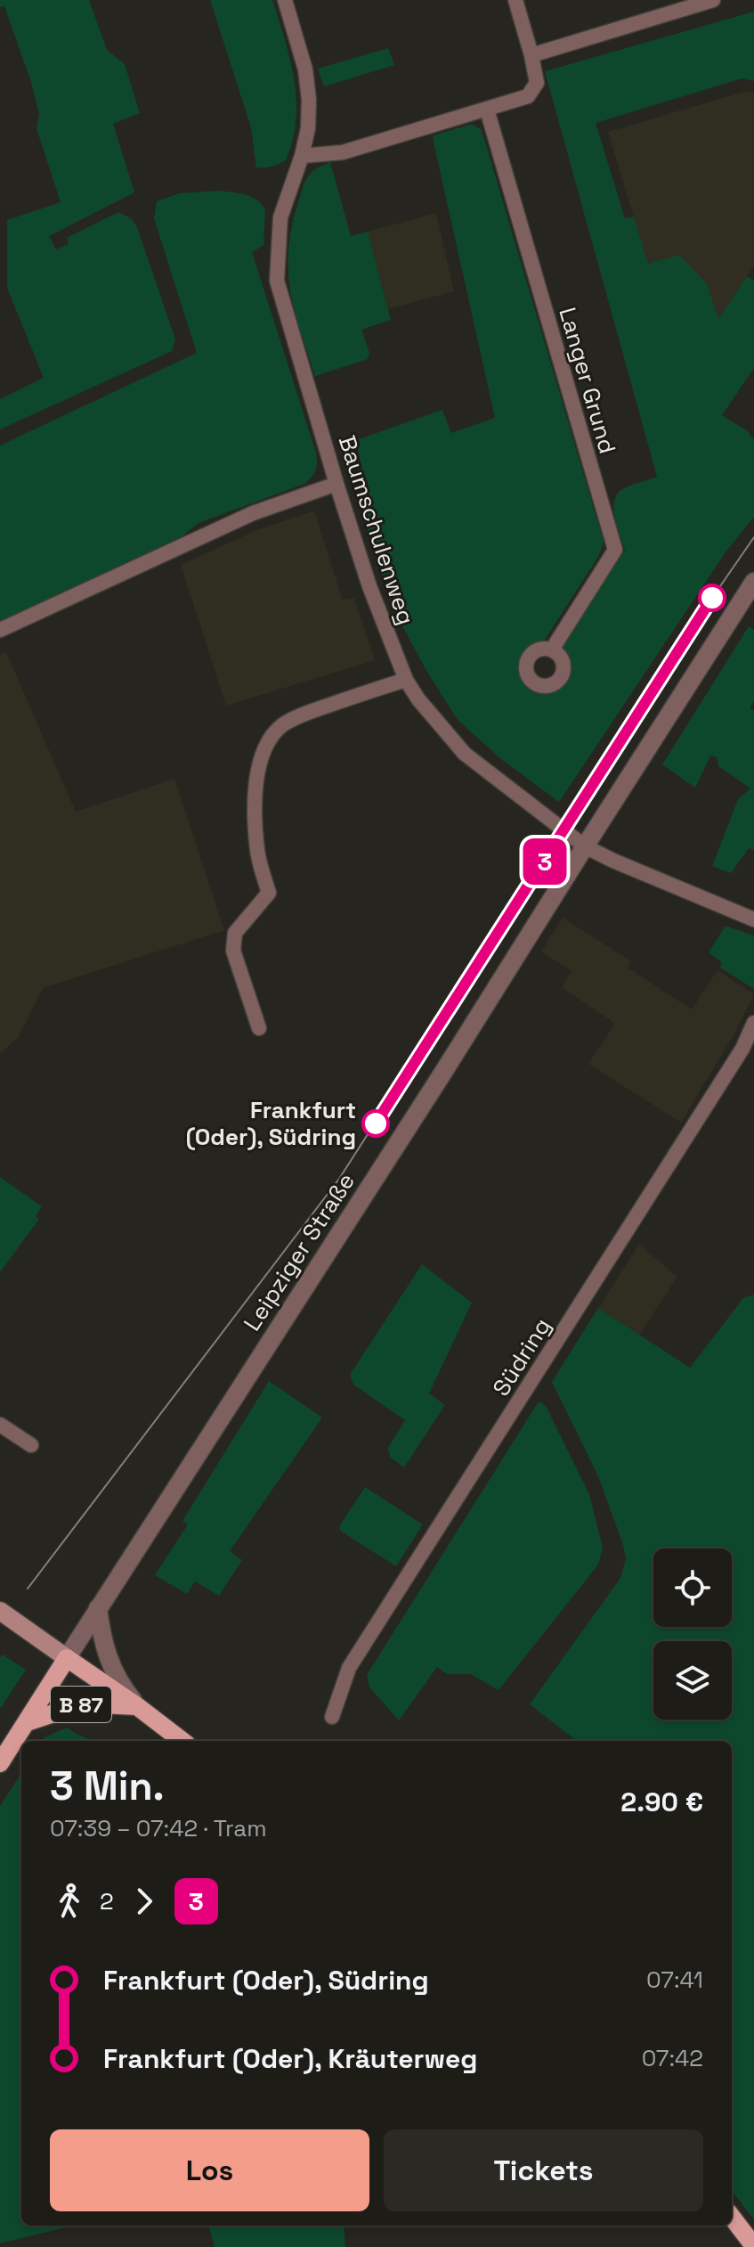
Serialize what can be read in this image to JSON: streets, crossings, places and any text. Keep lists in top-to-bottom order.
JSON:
{
  "streets": {
    "main road": ["B 87"],
    "street": [
      "Langer Grund",
      "Baumschulenweg",
      "Leipziger Straße",
      "Südring"
    ]
  },
  "crossings": [
    ["Baumschulenweg", "Leipziger Straße"],
    ["Leipziger Straße", "B 87"]
  ],
  "places": ["Frankfurt (Oder), Südring"],
  "lines": ["tram line 3"],
  "page": {
    "on_map": "3",
    "heading": ["3 Min.", "07:39 – 07:42 · Tram", "2.90 €"],
    "legs": ["2", "3"],
    "list": [
      {
        "name": "Frankfurt (Oder), Südring",
        "value": "07:41"
      },
      {
        "name": "Frankfurt (Oder), Kräuterweg",
        "value": "07:42"
      }
    ],
    "buttons": ["Los", "Tickets"]
  }
}
